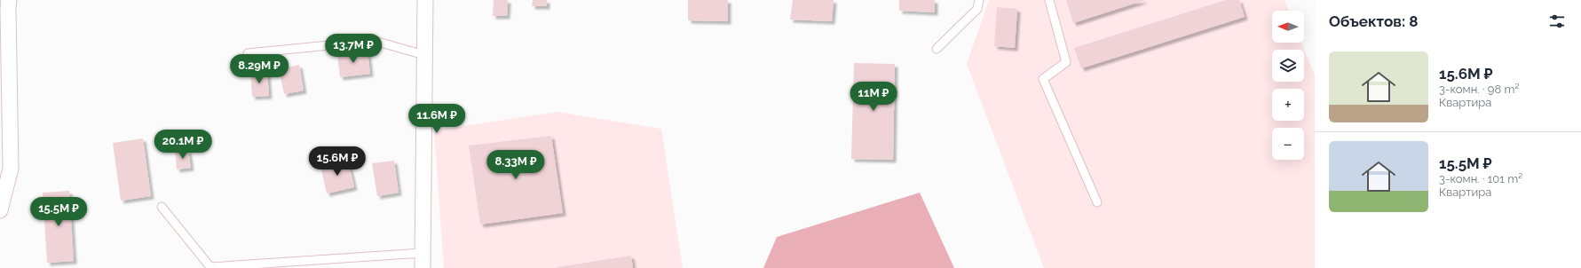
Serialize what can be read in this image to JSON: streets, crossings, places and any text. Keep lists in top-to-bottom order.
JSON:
{
  "north": "left",
  "page": {
    "heading": "Объектов: 8",
    "map_buttons": ["+", "−"],
    "price": [
      "13.7M ₽",
      "8.29M ₽",
      "11M ₽",
      "11.6M ₽",
      "20.1M ₽",
      "15.6M ₽",
      "8.33M ₽",
      "15.5M ₽"
    ],
    "list": [
      {
        "name": "15.6M ₽",
        "note": "3-комн. · 98 m² · Квартира"
      },
      {
        "name": "15.5M ₽",
        "note": "3-комн. · 101 m² · Квартира"
      }
    ]
  }
}
